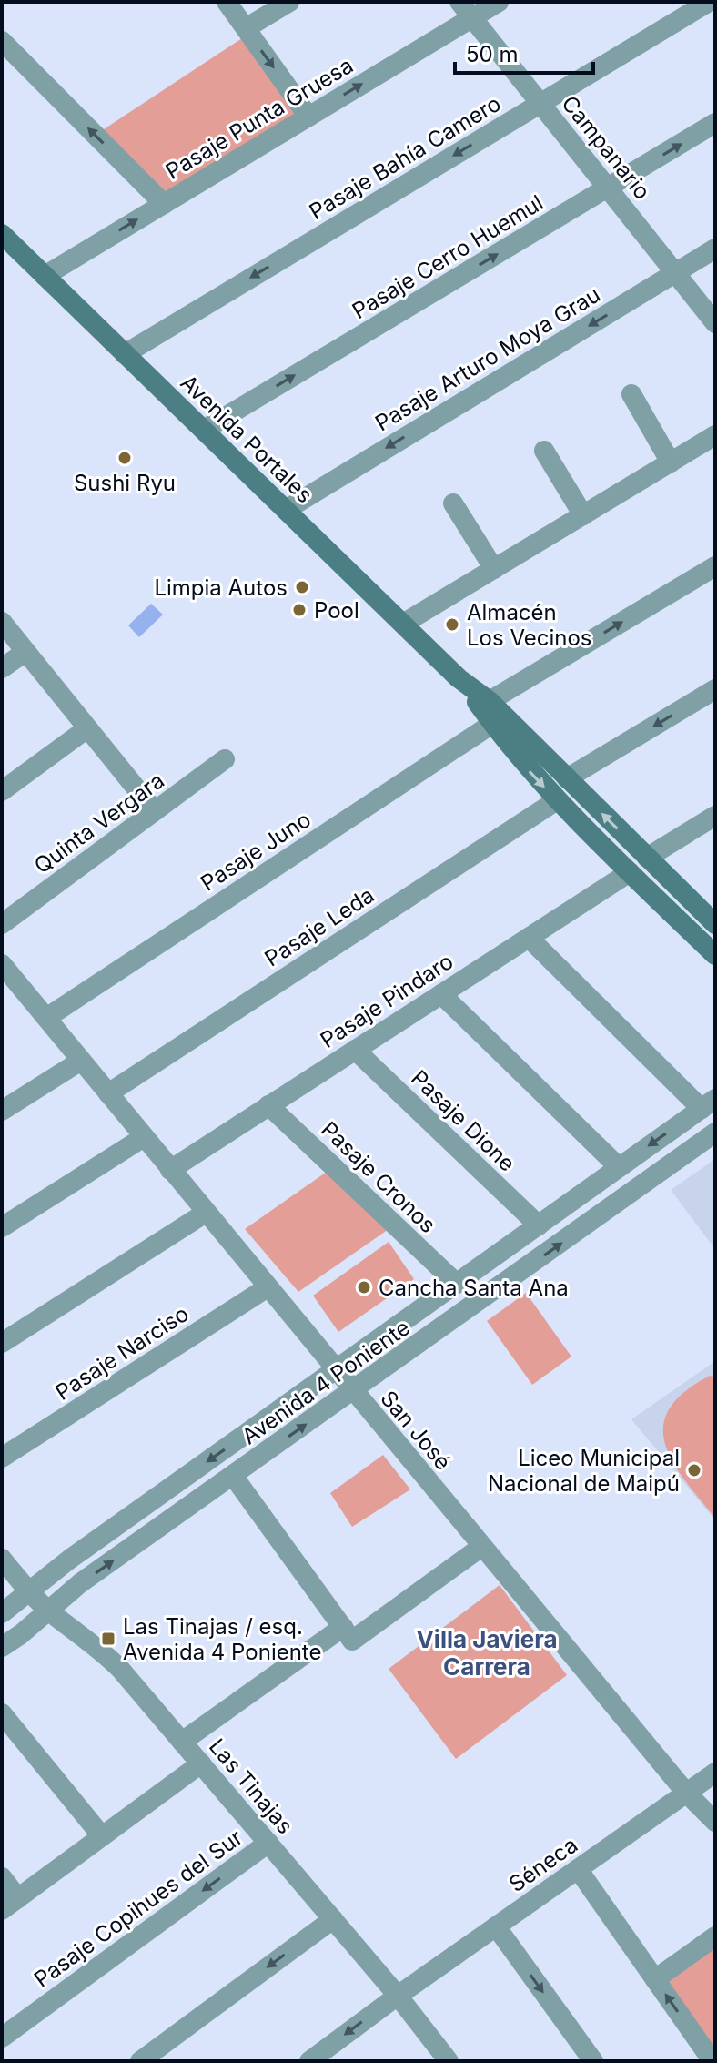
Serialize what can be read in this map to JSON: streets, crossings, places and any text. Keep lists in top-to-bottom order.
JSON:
{
  "streets": {
    "main road": ["Avenida Portales"],
    "street": [
      "Pasaje Punta Gruesa",
      "Campanario",
      "Pasaje Bahía Camero",
      "Pasaje Cerro Huemul",
      "Pasaje Arturo Moya Grau",
      "Quinta Vergara",
      "Pasaje Juno",
      "Pasaje Leda",
      "Pasaje Pindaro",
      "Pasaje Dione",
      "Pasaje Cronos",
      "Pasaje Narciso",
      "Avenida 4 Poniente",
      "San José",
      "Las Tinajas",
      "Séneca",
      "Pasaje Copihues del Sur"
    ]
  },
  "crossings": [
    ["Pasaje Punta Gruesa", "Campanario"],
    ["Pasaje Punta Gruesa", "Avenida Portales"],
    ["Campanario", "Pasaje Bahía Camero"],
    ["Campanario", "Pasaje Cerro Huemul"],
    ["Campanario", "Pasaje Arturo Moya Grau"],
    ["Pasaje Bahía Camero", "Avenida Portales"],
    ["Pasaje Cerro Huemul", "Avenida Portales"],
    ["Pasaje Arturo Moya Grau", "Avenida Portales"],
    ["Avenida Portales", "Pasaje Juno"],
    ["Avenida Portales", "Pasaje Leda"],
    ["Avenida Portales", "Pasaje Pindaro"],
    ["Pasaje Juno", "San José"],
    ["Pasaje Leda", "San José"],
    ["Pasaje Pindaro", "Pasaje Dione"],
    ["Pasaje Pindaro", "Pasaje Cronos"],
    ["Pasaje Pindaro", "San José"],
    ["Pasaje Dione", "Avenida 4 Poniente"],
    ["Pasaje Cronos", "Avenida 4 Poniente"],
    ["Pasaje Narciso", "San José"],
    ["Avenida 4 Poniente", "San José"],
    ["Avenida 4 Poniente", "Las Tinajas"],
    ["San José", "Séneca"],
    ["Las Tinajas", "Séneca"],
    ["Las Tinajas", "Pasaje Copihues del Sur"]
  ],
  "one_way": ["Pasaje Punta Gruesa", "Pasaje Bahía Camero", "Pasaje Cerro Huemul"],
  "districts": ["Villa Javiera Carrera"],
  "places": {
    "other": [
      "Sushi Ryu",
      "Limpia Autos",
      "Pool",
      "Almacén Los Vecinos",
      "Cancha Santa Ana",
      "Liceo Municipal Nacional de Maipú"
    ],
    "transit": ["Las Tinajas / esq. Avenida 4 Poniente"]
  },
  "scale_bar": "50 m"
}
